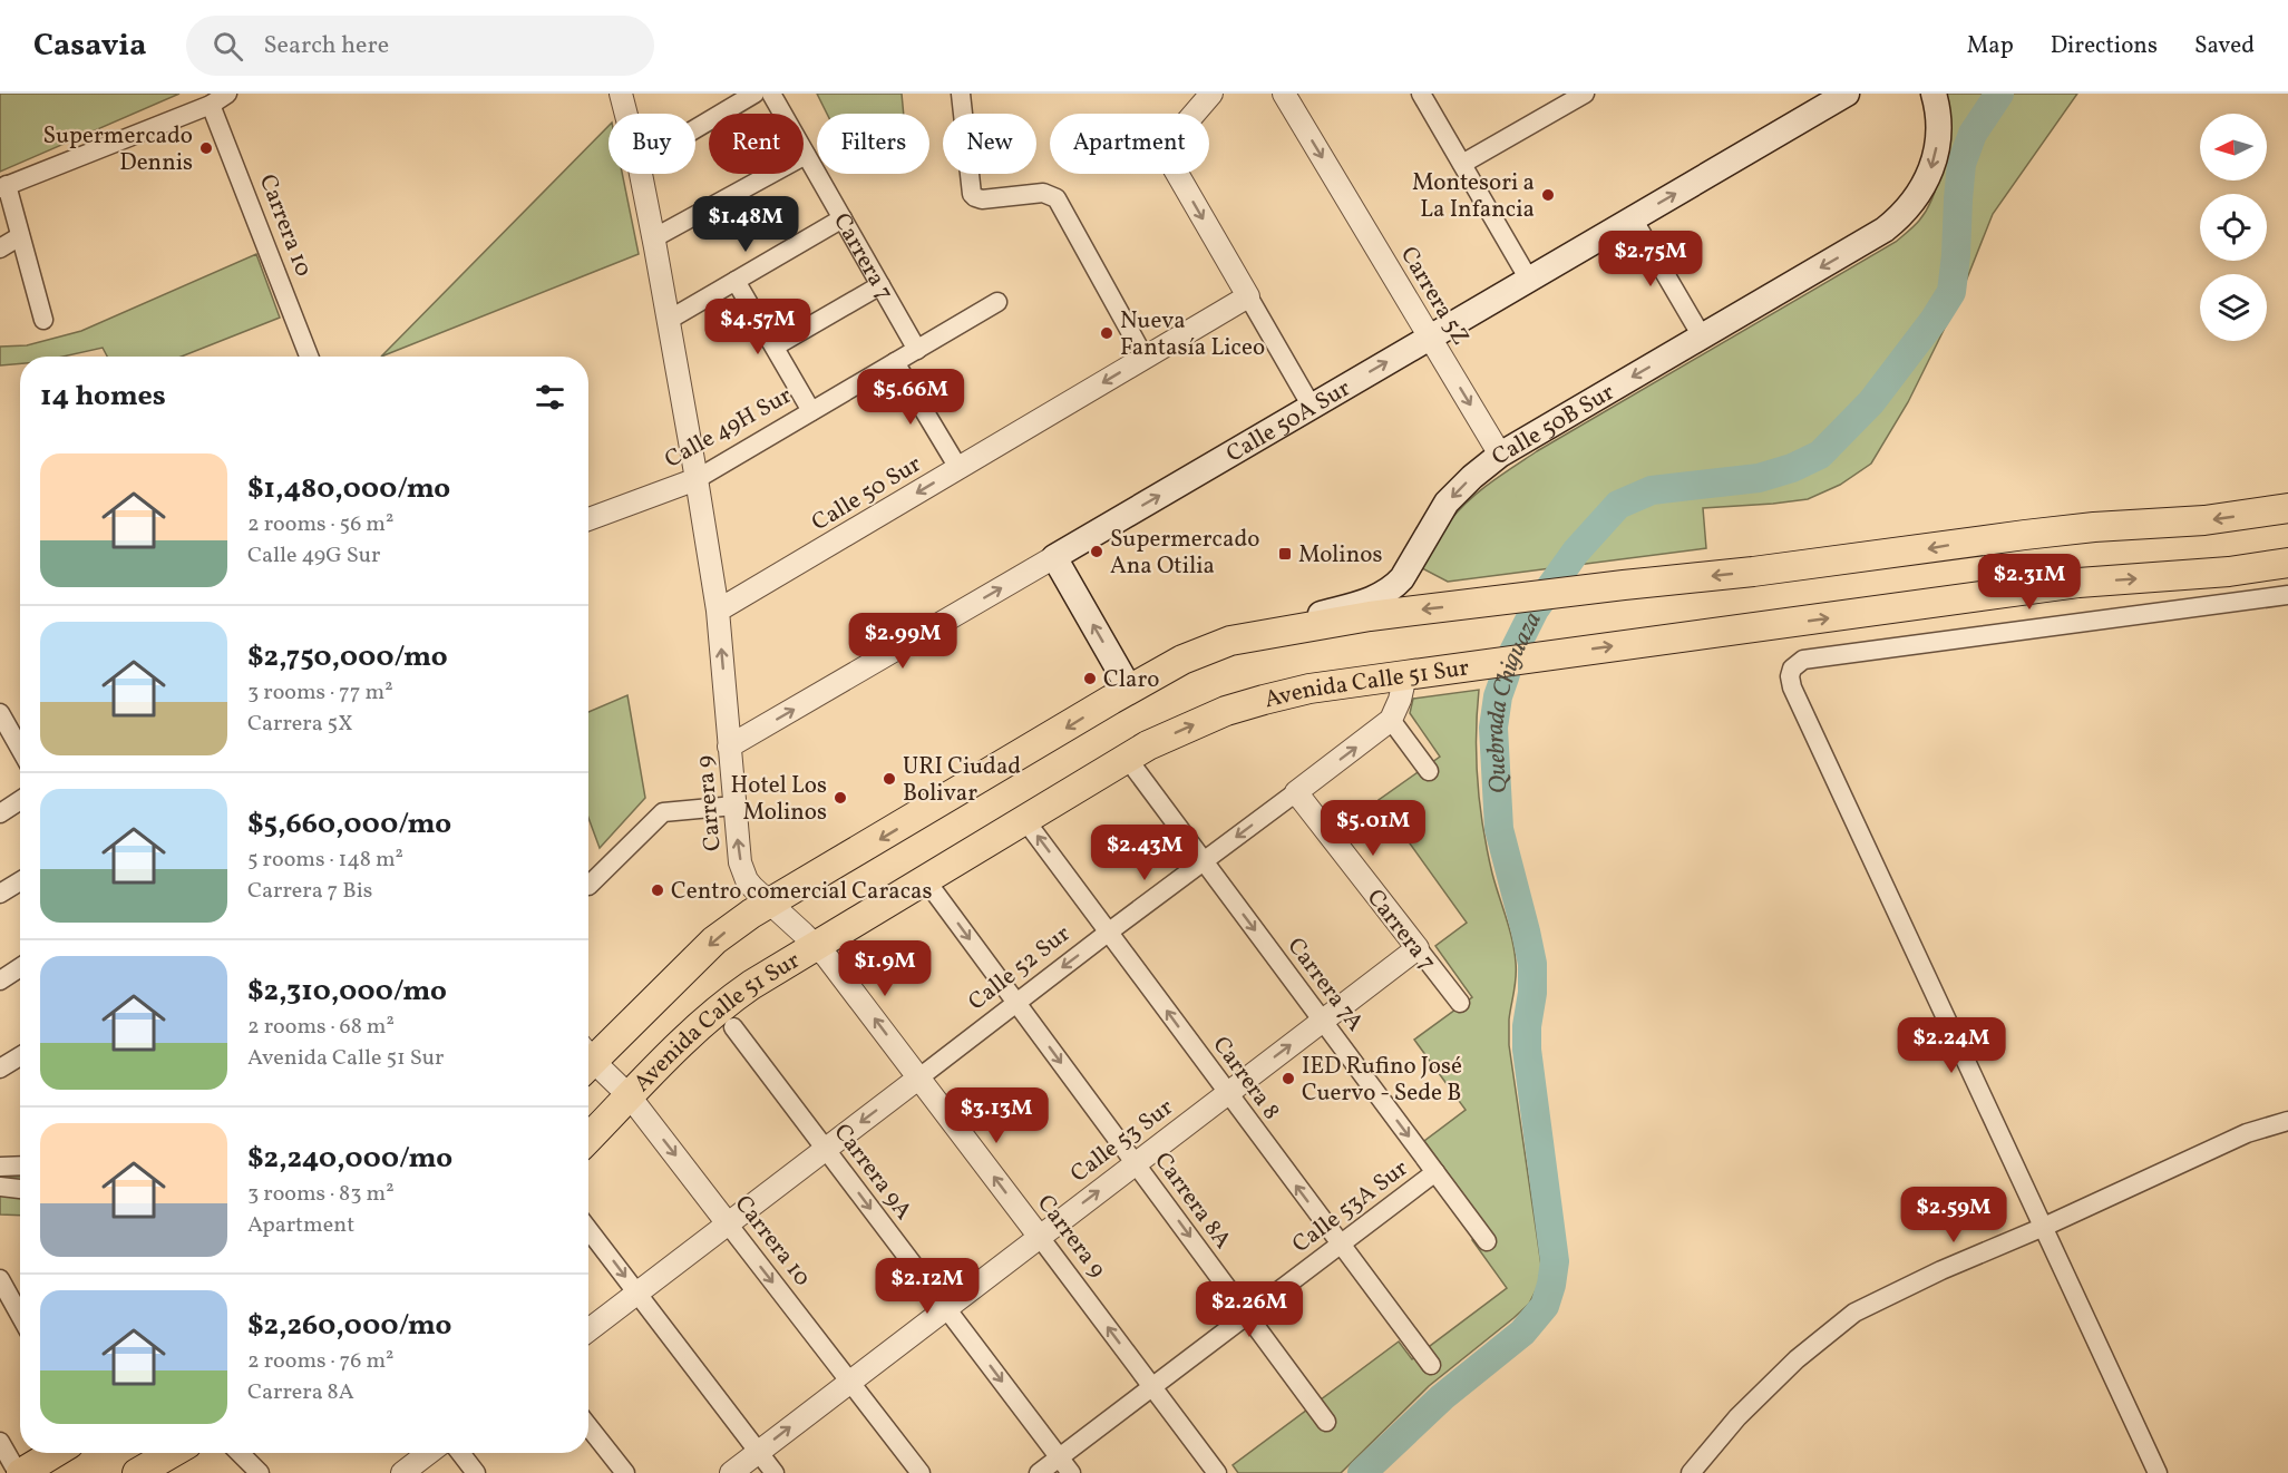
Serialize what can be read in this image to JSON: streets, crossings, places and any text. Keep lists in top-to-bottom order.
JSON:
{
  "streets": {
    "main road": ["Calle 50A Sur", "Calle 50B Sur", "Avenida Calle 51 Sur"],
    "street": [
      "Carrera 10",
      "Carrera 7",
      "Carrera 5Z",
      "Calle 49H Sur",
      "Calle 50 Sur",
      "Carrera 9",
      "Calle 52 Sur",
      "Carrera 7A",
      "Carrera 8",
      "Calle 53 Sur",
      "Carrera 9A",
      "Carrera 8A",
      "Calle 53A Sur"
    ]
  },
  "crossings": [
    ["Carrera 10", "Avenida Calle 51 Sur"],
    ["Carrera 10", "Calle 52 Sur"],
    ["Carrera 10", "Calle 53 Sur"],
    ["Carrera 7", "Calle 49H Sur"],
    ["Carrera 7", "Calle 52 Sur"],
    ["Carrera 7", "Calle 53 Sur"],
    ["Carrera 5Z", "Calle 50A Sur"],
    ["Carrera 5Z", "Calle 50B Sur"],
    ["Calle 50A Sur", "Carrera 9"],
    ["Calle 49H Sur", "Carrera 9"],
    ["Calle 50 Sur", "Carrera 9"],
    ["Avenida Calle 51 Sur", "Carrera 9"],
    ["Avenida Calle 51 Sur", "Carrera 7A"],
    ["Avenida Calle 51 Sur", "Carrera 8"],
    ["Avenida Calle 51 Sur", "Carrera 8A"],
    ["Carrera 9", "Calle 52 Sur"],
    ["Carrera 9", "Calle 53 Sur"],
    ["Carrera 9", "Calle 53A Sur"],
    ["Calle 52 Sur", "Carrera 7A"],
    ["Calle 52 Sur", "Carrera 8"],
    ["Calle 52 Sur", "Carrera 9A"],
    ["Calle 52 Sur", "Carrera 8A"],
    ["Carrera 7A", "Calle 53 Sur"],
    ["Carrera 7A", "Calle 53A Sur"],
    ["Carrera 8", "Calle 53 Sur"],
    ["Carrera 8", "Calle 53A Sur"],
    ["Calle 53 Sur", "Carrera 9A"],
    ["Calle 53 Sur", "Carrera 8A"],
    ["Carrera 9A", "Calle 53A Sur"],
    ["Carrera 8A", "Calle 53A Sur"]
  ],
  "one_way": [
    "Calle 50B Sur",
    "Calle 50 Sur",
    "Carrera 9",
    "Carrera 7A",
    "Carrera 8",
    "Calle 53 Sur",
    "Carrera 9A",
    "Carrera 8A"
  ],
  "water": ["Quebrada Chiguaza"],
  "places": {
    "other": [
      "Supermercado Dennis",
      "Montesori a La Infancia",
      "Nueva Fantasía Liceo",
      "Supermercado Ana Otilia",
      "Claro",
      "URI Ciudad Bolivar",
      "Hotel Los Molinos",
      "Centro comercial Caracas",
      "IED Rufino José Cuervo - Sede B"
    ],
    "transit": ["Molinos"]
  },
  "north": "left",
  "page": {
    "header": "Casavia",
    "search": "Search here",
    "nav": ["Map", "Directions", "Saved"],
    "chip": [
      "Buy",
      "Rent",
      "Filters",
      "New",
      "Apartment"
    ],
    "price": [
      "$1.48M",
      "$2.75M",
      "$4.57M",
      "$5.66M",
      "$2.31M",
      "$2.99M",
      "$5.01M",
      "$2.43M",
      "$1.9M",
      "$2.24M",
      "$3.13M",
      "$2.59M",
      "$2.12M",
      "$2.26M"
    ],
    "heading": "14 homes",
    "list": [
      {
        "name": "$1,480,000/mo",
        "note": "2 rooms · 56 m² · Calle 49G Sur"
      },
      {
        "name": "$2,750,000/mo",
        "note": "3 rooms · 77 m² · Carrera 5X"
      },
      {
        "name": "$5,660,000/mo",
        "note": "5 rooms · 148 m² · Carrera 7 Bis"
      },
      {
        "name": "$2,310,000/mo",
        "note": "2 rooms · 68 m² · Avenida Calle 51 Sur"
      },
      {
        "name": "$2,240,000/mo",
        "note": "3 rooms · 83 m² · Apartment"
      },
      {
        "name": "$2,260,000/mo",
        "note": "2 rooms · 76 m² · Carrera 8A"
      }
    ]
  }
}
